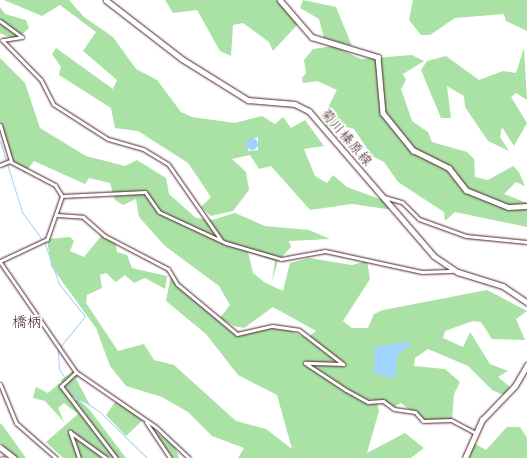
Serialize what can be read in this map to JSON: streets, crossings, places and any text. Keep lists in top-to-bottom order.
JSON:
{
  "streets": {
    "main road": ["菊川榛原線"]
  },
  "districts": ["橋柄"]
}
